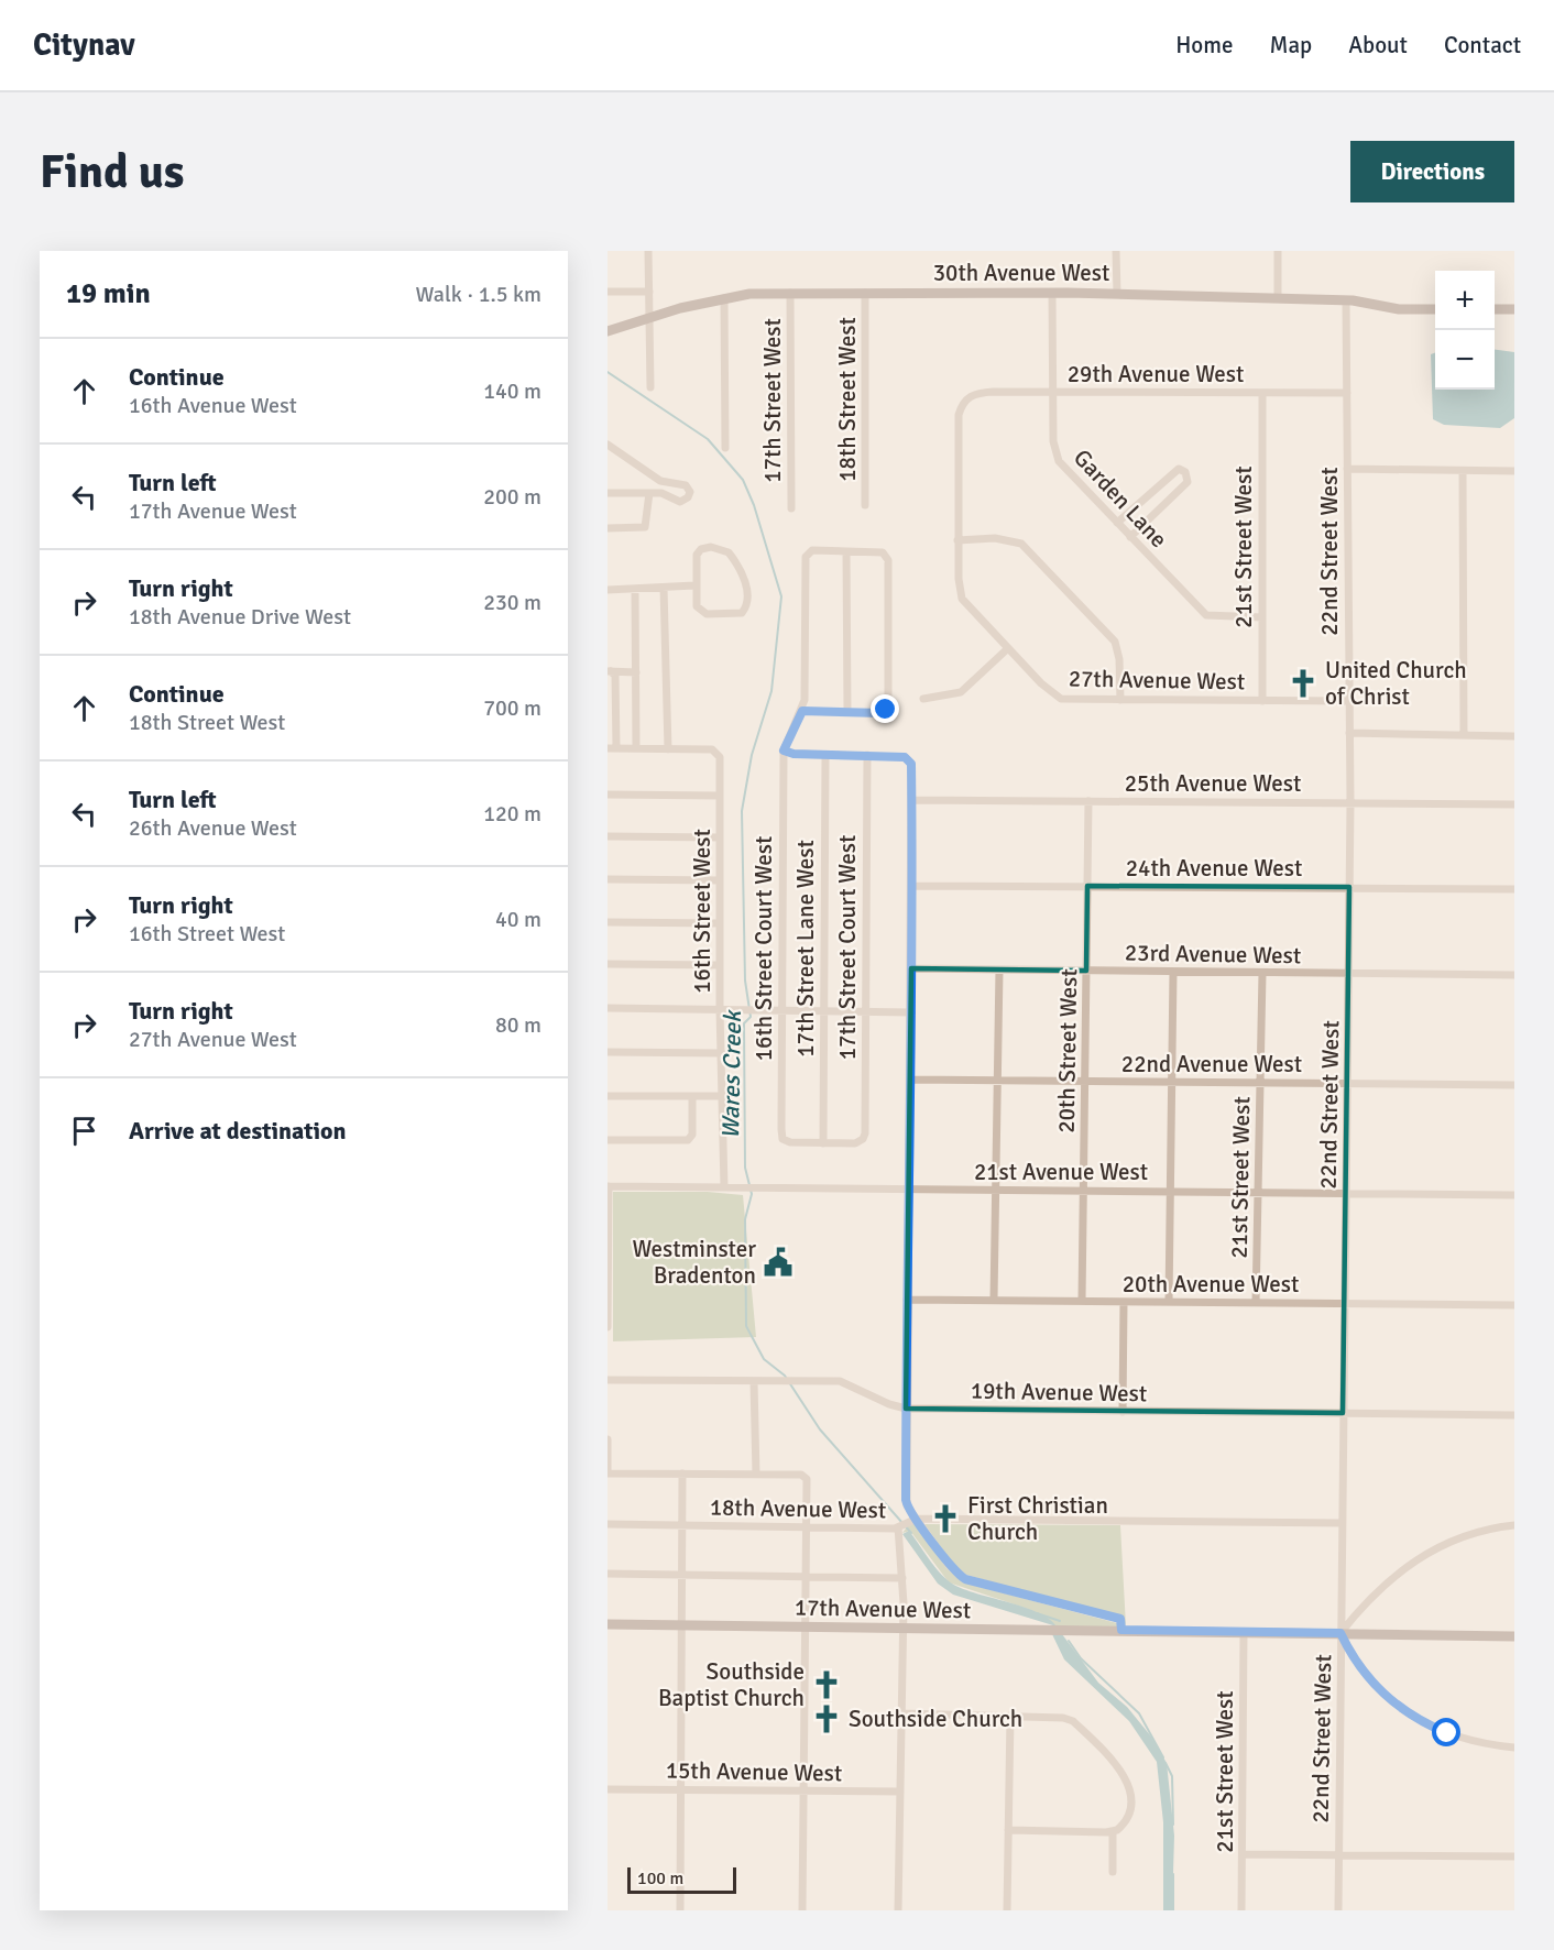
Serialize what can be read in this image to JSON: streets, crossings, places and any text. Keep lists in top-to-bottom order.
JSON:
{
  "streets": {
    "street": [
      "30th Avenue West",
      "29th Avenue West",
      "18th Street West",
      "17th Street West",
      "Garden Lane",
      "21st Street West",
      "22nd Street West",
      "27th Avenue West",
      "25th Avenue West",
      "24th Avenue West",
      "16th Street West",
      "17th Street Court West",
      "16th Street Court West",
      "17th Street Lane West",
      "23rd Avenue West",
      "20th Street West",
      "22nd Avenue West",
      "21st Avenue West",
      "20th Avenue West",
      "19th Avenue West",
      "18th Avenue West",
      "17th Avenue West",
      "15th Avenue West"
    ]
  },
  "crossings": [
    ["30th Avenue West", "18th Street West"],
    ["30th Avenue West", "17th Street West"],
    ["30th Avenue West", "Garden Lane"],
    ["30th Avenue West", "22nd Street West"],
    ["29th Avenue West", "Garden Lane"],
    ["29th Avenue West", "21st Street West"],
    ["29th Avenue West", "22nd Street West"],
    ["29th Avenue West", "27th Avenue West"],
    ["Garden Lane", "21st Street West"],
    ["21st Street West", "27th Avenue West"],
    ["21st Street West", "23rd Avenue West"],
    ["21st Street West", "22nd Avenue West"],
    ["21st Street West", "21st Avenue West"],
    ["21st Street West", "20th Avenue West"],
    ["21st Street West", "17th Avenue West"],
    ["22nd Street West", "27th Avenue West"],
    ["22nd Street West", "25th Avenue West"],
    ["22nd Street West", "24th Avenue West"],
    ["22nd Street West", "23rd Avenue West"],
    ["22nd Street West", "22nd Avenue West"],
    ["22nd Street West", "21st Avenue West"],
    ["22nd Street West", "20th Avenue West"],
    ["22nd Street West", "19th Avenue West"],
    ["22nd Street West", "18th Avenue West"],
    ["22nd Street West", "17th Avenue West"],
    ["25th Avenue West", "20th Street West"],
    ["24th Avenue West", "20th Street West"],
    ["16th Street West", "21st Avenue West"],
    ["17th Street Court West", "16th Street Court West"],
    ["17th Street Court West", "17th Street Lane West"],
    ["16th Street Court West", "17th Street Lane West"],
    ["23rd Avenue West", "20th Street West"],
    ["20th Street West", "22nd Avenue West"],
    ["20th Street West", "21st Avenue West"],
    ["20th Street West", "20th Avenue West"]
  ],
  "water": ["Wares Creek"],
  "places": {
    "church": [
      "United Church of Christ",
      "First Christian Church",
      "Southside Baptist Church",
      "Southside Church"
    ],
    "public building": ["Westminster Bradenton"]
  },
  "scale_bar": "100 m",
  "page": {
    "header": "Citynav",
    "nav": [
      "Home",
      "Map",
      "About",
      "Contact"
    ],
    "buttons": "Directions",
    "title": "Find us",
    "heading": ["19 min", "Walk · 1.5 km"],
    "map_buttons": ["+", "−"],
    "list": [
      ["Continue", "16th Avenue West", "140 m"],
      ["Turn left", "17th Avenue West", "200 m"],
      ["Turn right", "18th Avenue Drive West", "230 m"],
      ["Continue", "18th Street West", "700 m"],
      ["Turn left", "26th Avenue West", "120 m"],
      ["Turn right", "16th Street West", "40 m"],
      ["Turn right", "27th Avenue West", "80 m"],
      "Arrive at destination"
    ],
    "scale": "100 m"
  }
}
